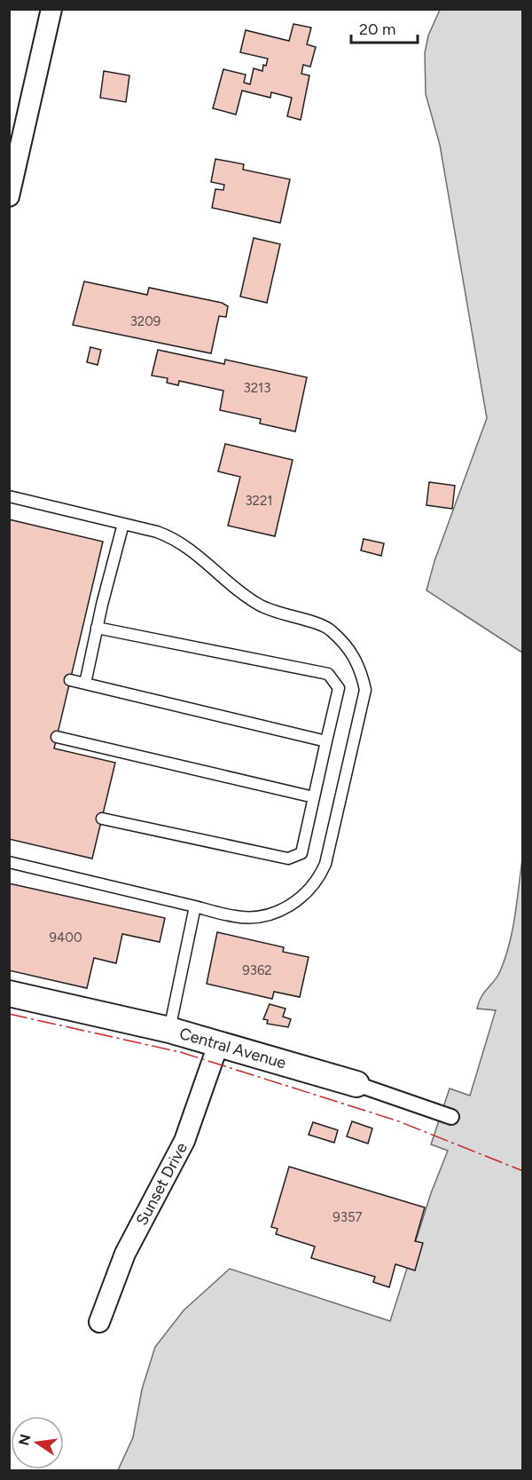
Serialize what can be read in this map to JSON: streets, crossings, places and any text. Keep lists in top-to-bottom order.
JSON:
{
  "streets": {
    "street": ["Central Avenue", "Sunset Drive"]
  },
  "crossings": [
    ["Central Avenue", "Sunset Drive"]
  ],
  "house_numbers": [
    "3209",
    "3213",
    "3221",
    "9400",
    "9362",
    "9357"
  ],
  "scale_bar": "20 m",
  "north": "left"
}
